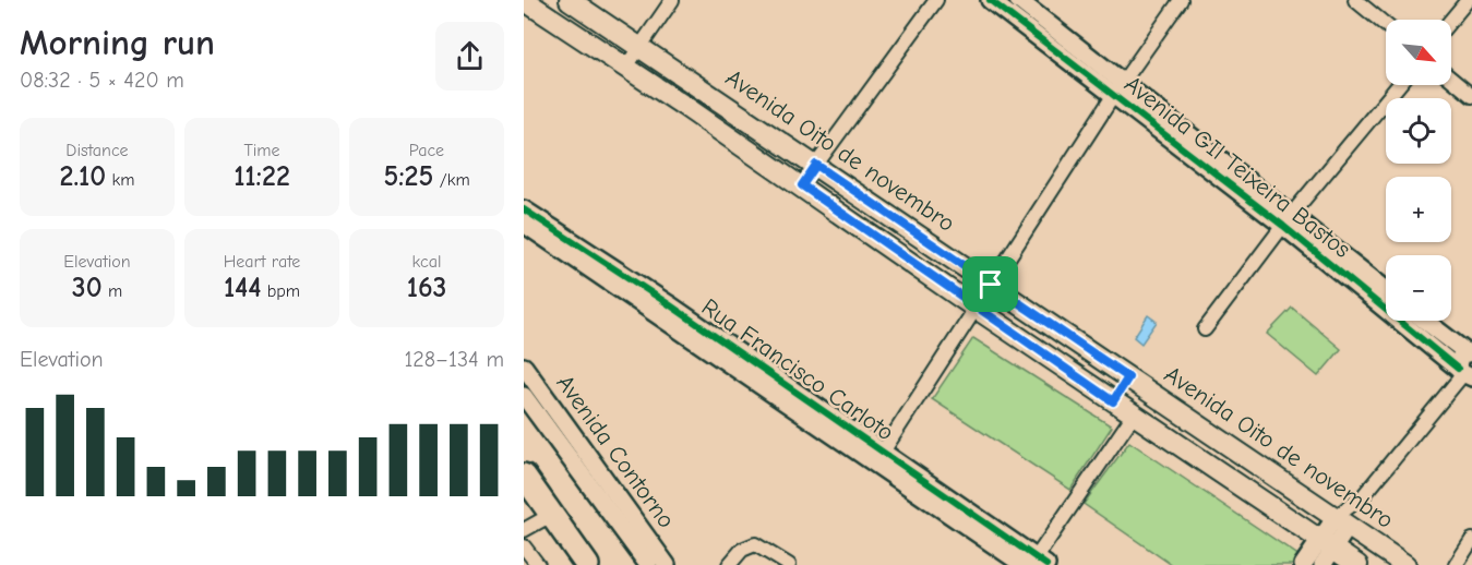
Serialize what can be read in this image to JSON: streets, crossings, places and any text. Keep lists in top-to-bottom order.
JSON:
{
  "streets": {
    "main road": ["Avenida Oito de novembro"],
    "street": ["Avenida GIl Teixeira Bastos", "Rua Francisco Carloto", "Avenida Contorno"]
  },
  "north": "bottom right",
  "page": {
    "heading": ["Morning run", "08:32 · 5 × 420 m"],
    "map_buttons": ["+", "−"],
    "stats": [
      ["Distance", "2.10 km"],
      ["Time", "11:22"],
      ["Pace", "5:25 /km"],
      ["Elevation", "30 m"],
      ["Heart rate", "144 bpm"],
      ["kcal", "163"]
    ],
    "chart": ["Elevation", "128–134 m"]
  }
}
